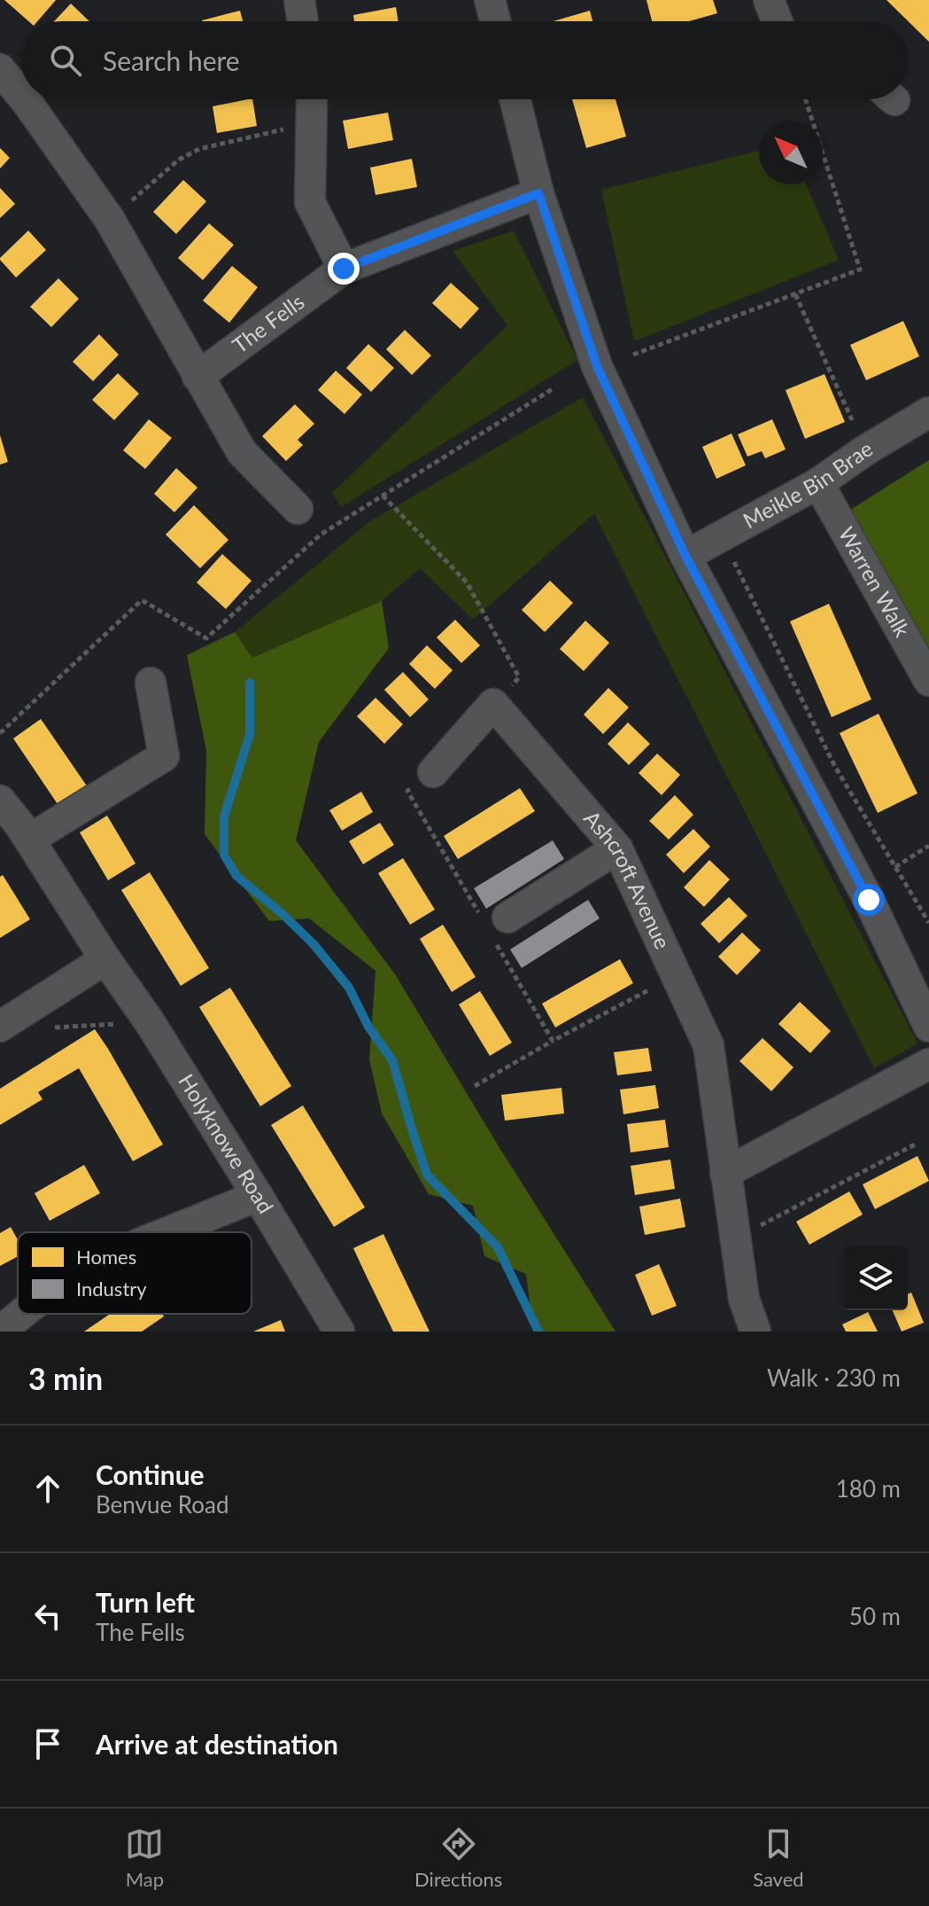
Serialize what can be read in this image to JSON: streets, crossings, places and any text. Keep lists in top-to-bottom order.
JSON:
{
  "streets": {
    "street": [
      "The Fells",
      "Meikle Bin Brae",
      "Warren Walk",
      "Ashcroft Avenue",
      "Holyknowe Road"
    ]
  },
  "crossings": [
    ["Meikle Bin Brae", "Warren Walk"]
  ],
  "legend": ["Homes", "Industry"],
  "north": "top left",
  "page": {
    "search": "Search here",
    "heading": ["3 min", "Walk · 230 m"],
    "list": [
      ["Continue", "Benvue Road", "180 m"],
      ["Turn left", "The Fells", "50 m"],
      "Arrive at destination"
    ],
    "nav": ["Map", "Directions", "Saved"]
  }
}
